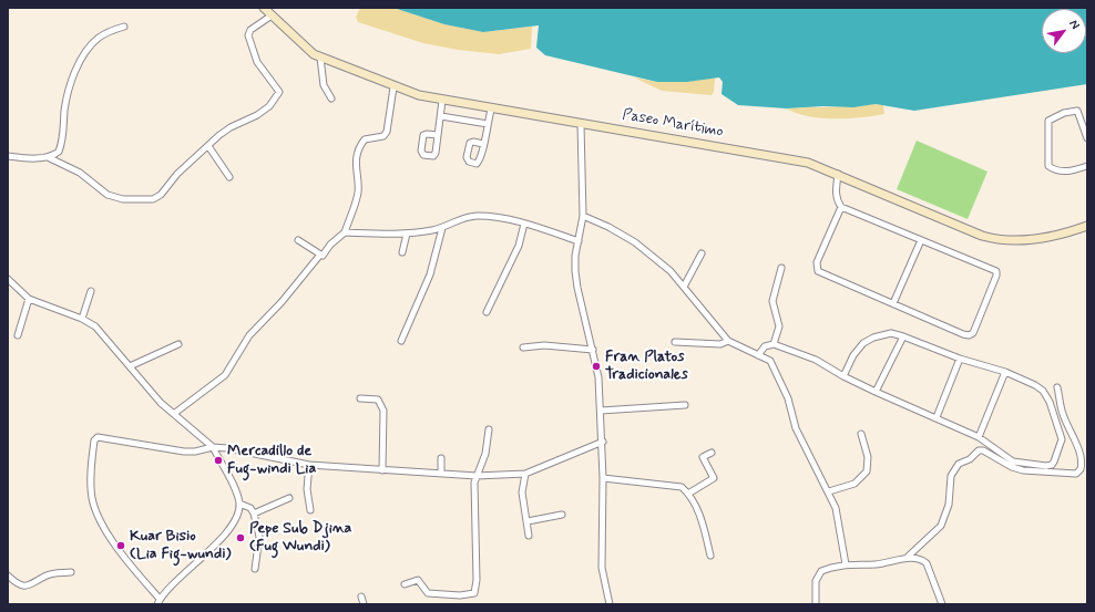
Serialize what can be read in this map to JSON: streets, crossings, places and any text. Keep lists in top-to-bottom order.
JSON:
{
  "streets": {
    "main road": ["Paseo Marítimo"]
  },
  "places": [
    "Fran Platos Tradicionales",
    "Mercadillo de Fug-windi Lia",
    "Pepe Sub Djina (Fug Wundi)",
    "Kuar Bisio (Lia Fig-wundi)"
  ],
  "north": "top right"
}
